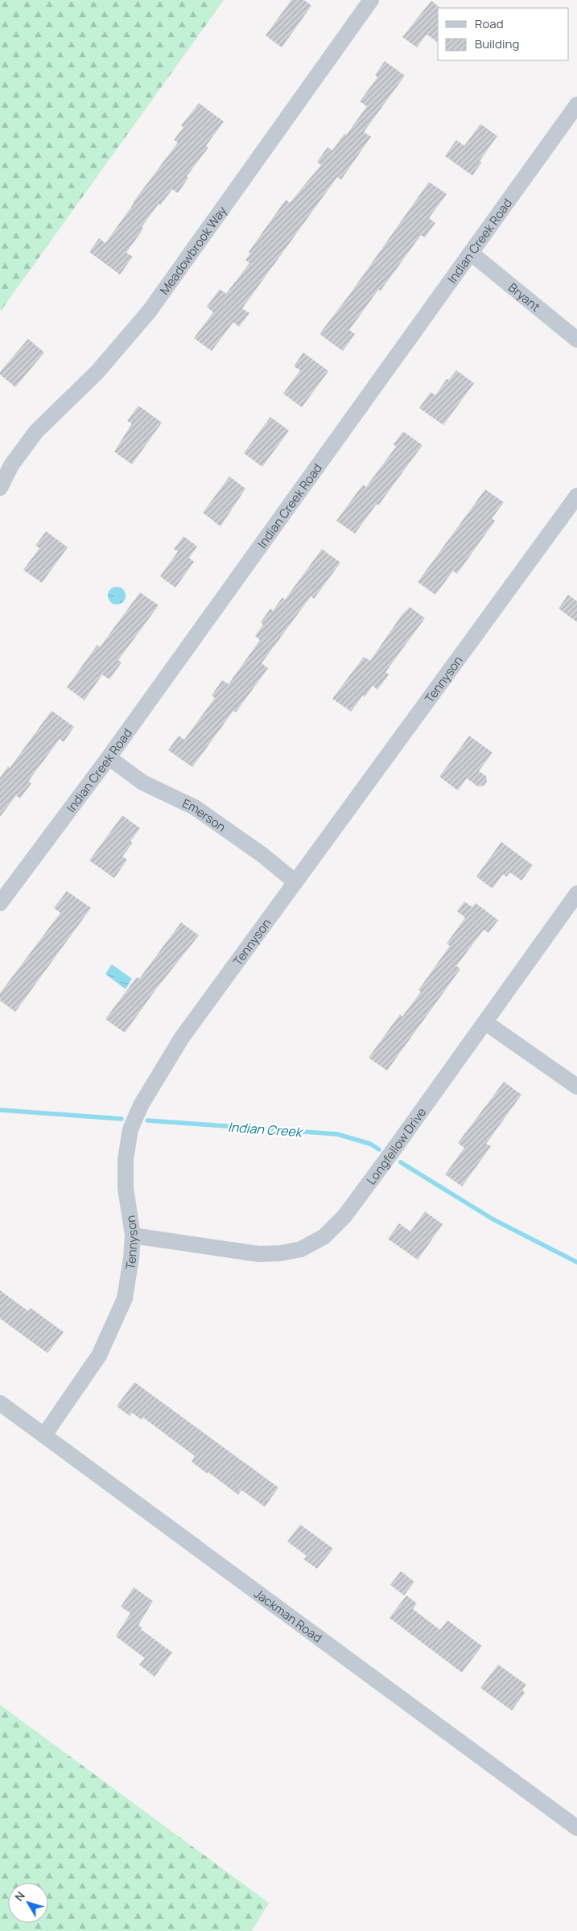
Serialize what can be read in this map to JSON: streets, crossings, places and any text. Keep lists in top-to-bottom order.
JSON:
{
  "streets": {
    "street": [
      "Indian Creek Road",
      "Meadowbrook Way",
      "Bryant",
      "Tennyson",
      "Emerson",
      "Longfellow Drive",
      "Jackman Road"
    ]
  },
  "crossings": [
    ["Indian Creek Road", "Bryant"],
    ["Indian Creek Road", "Emerson"],
    ["Tennyson", "Emerson"],
    ["Tennyson", "Longfellow Drive"],
    ["Tennyson", "Jackman Road"]
  ],
  "water": ["Indian Creek"],
  "legend": ["Road", "Building"],
  "north": "top left"
}
